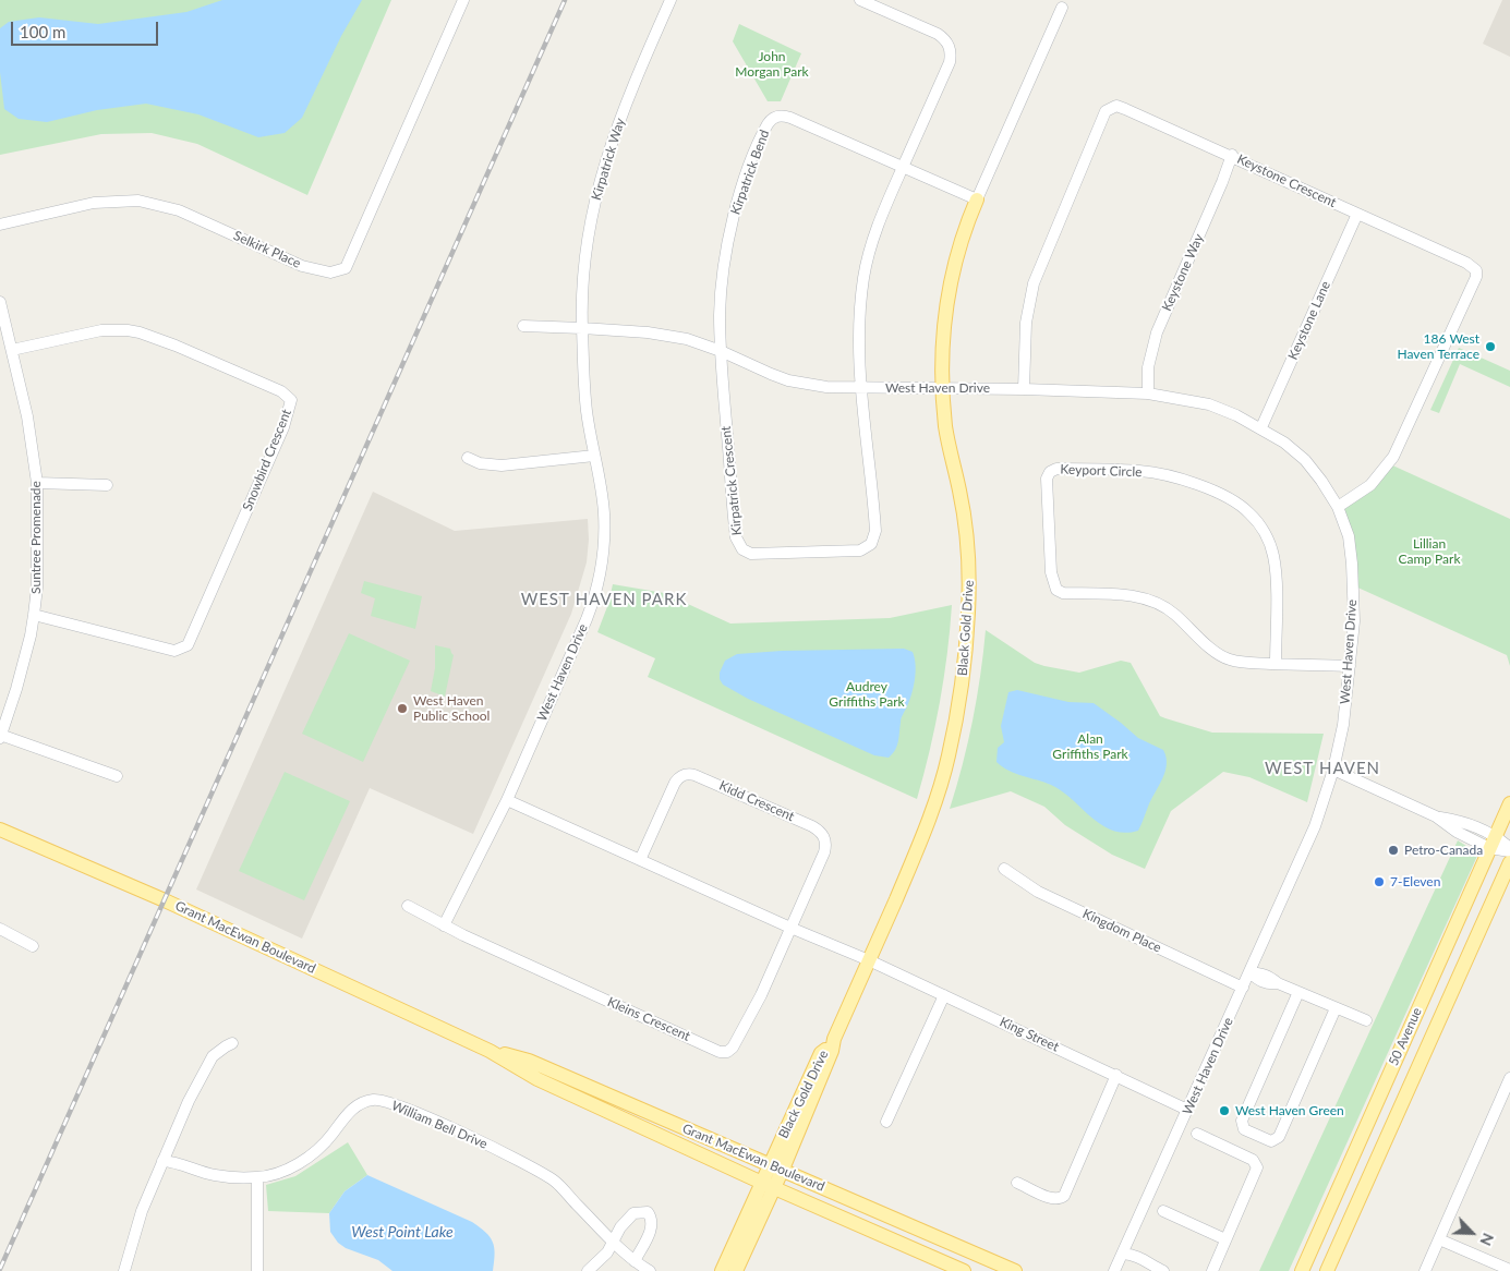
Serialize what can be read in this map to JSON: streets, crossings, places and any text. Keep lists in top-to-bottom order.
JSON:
{
  "streets": {
    "main road": ["Black Gold Drive", "Grant MacEwan Boulevard", "50 Avenue"],
    "street": [
      "Kirpatrick Way",
      "Kirpatrick Bend",
      "Keystone Crescent",
      "Selkirk Place",
      "Keystone Way",
      "Keystone Lane",
      "West Haven Drive",
      "Snowbird Crescent",
      "Keyport Circle",
      "Kirpatrick Crescent",
      "Suntree Promenade",
      "Kidd Crescent",
      "Kingdom Place",
      "Kleins Crescent",
      "King Street",
      "William Bell Drive"
    ]
  },
  "crossings": [
    ["Kirpatrick Way", "West Haven Drive"],
    ["Kirpatrick Bend", "West Haven Drive"],
    ["Kirpatrick Bend", "Kirpatrick Crescent"],
    ["Kirpatrick Bend", "Black Gold Drive"],
    ["Keystone Crescent", "Keystone Way"],
    ["Keystone Crescent", "Keystone Lane"],
    ["Keystone Crescent", "West Haven Drive"],
    ["Keystone Way", "West Haven Drive"],
    ["Keystone Lane", "West Haven Drive"],
    ["West Haven Drive", "Keyport Circle"],
    ["West Haven Drive", "Kirpatrick Crescent"],
    ["West Haven Drive", "Black Gold Drive"],
    ["West Haven Drive", "Kingdom Place"],
    ["West Haven Drive", "King Street"],
    ["Snowbird Crescent", "Suntree Promenade"],
    ["Black Gold Drive", "Grant MacEwan Boulevard"],
    ["Black Gold Drive", "King Street"],
    ["Kidd Crescent", "Kleins Crescent"]
  ],
  "districts": ["WEST HAVEN PARK", "WEST HAVEN"],
  "water": ["West Point Lake"],
  "parks": [
    "John Morgan Park",
    "Lillian Camp Park",
    "Audrey Griffiths Park",
    "Alan Griffiths Park"
  ],
  "places": [
    "186 West Haven Terrace",
    "West Haven Public School",
    "Petro-Canada",
    "7-Eleven",
    "West Haven Green"
  ],
  "scale_bar": "100 m",
  "north": "bottom right"
}
